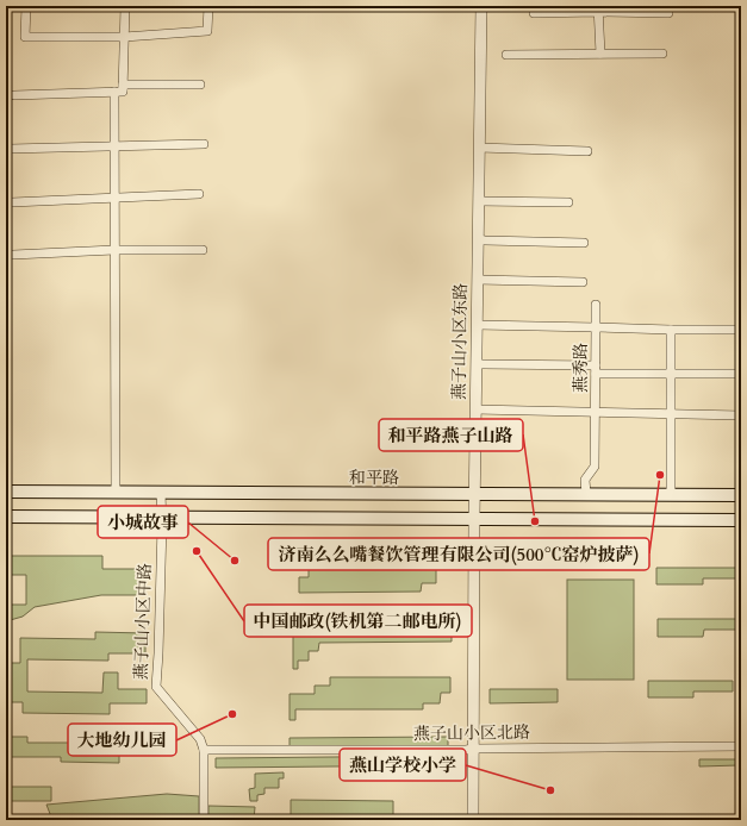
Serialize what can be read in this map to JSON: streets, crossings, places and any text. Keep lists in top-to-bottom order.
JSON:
{
  "streets": {
    "main road": ["和平路"],
    "street": [
      "燕子山小区东路",
      "燕秀路",
      "燕子山小区中路",
      "燕子山小区北路"
    ]
  },
  "crossings": [
    ["燕子山小区东路", "燕秀路"],
    ["燕子山小区东路", "和平路"],
    ["燕子山小区东路", "燕子山小区北路"],
    ["燕秀路", "和平路"],
    ["和平路", "燕子山小区中路"],
    ["燕子山小区中路", "燕子山小区北路"]
  ],
  "places": [
    "济南么么嘴餐饮管理有限公司(500℃窑炉披萨)",
    "和平路燕子山路",
    "中国邮政(铁机第二邮电所)",
    "小城故事",
    "大地幼儿园",
    "燕山学校小学"
  ]
}
